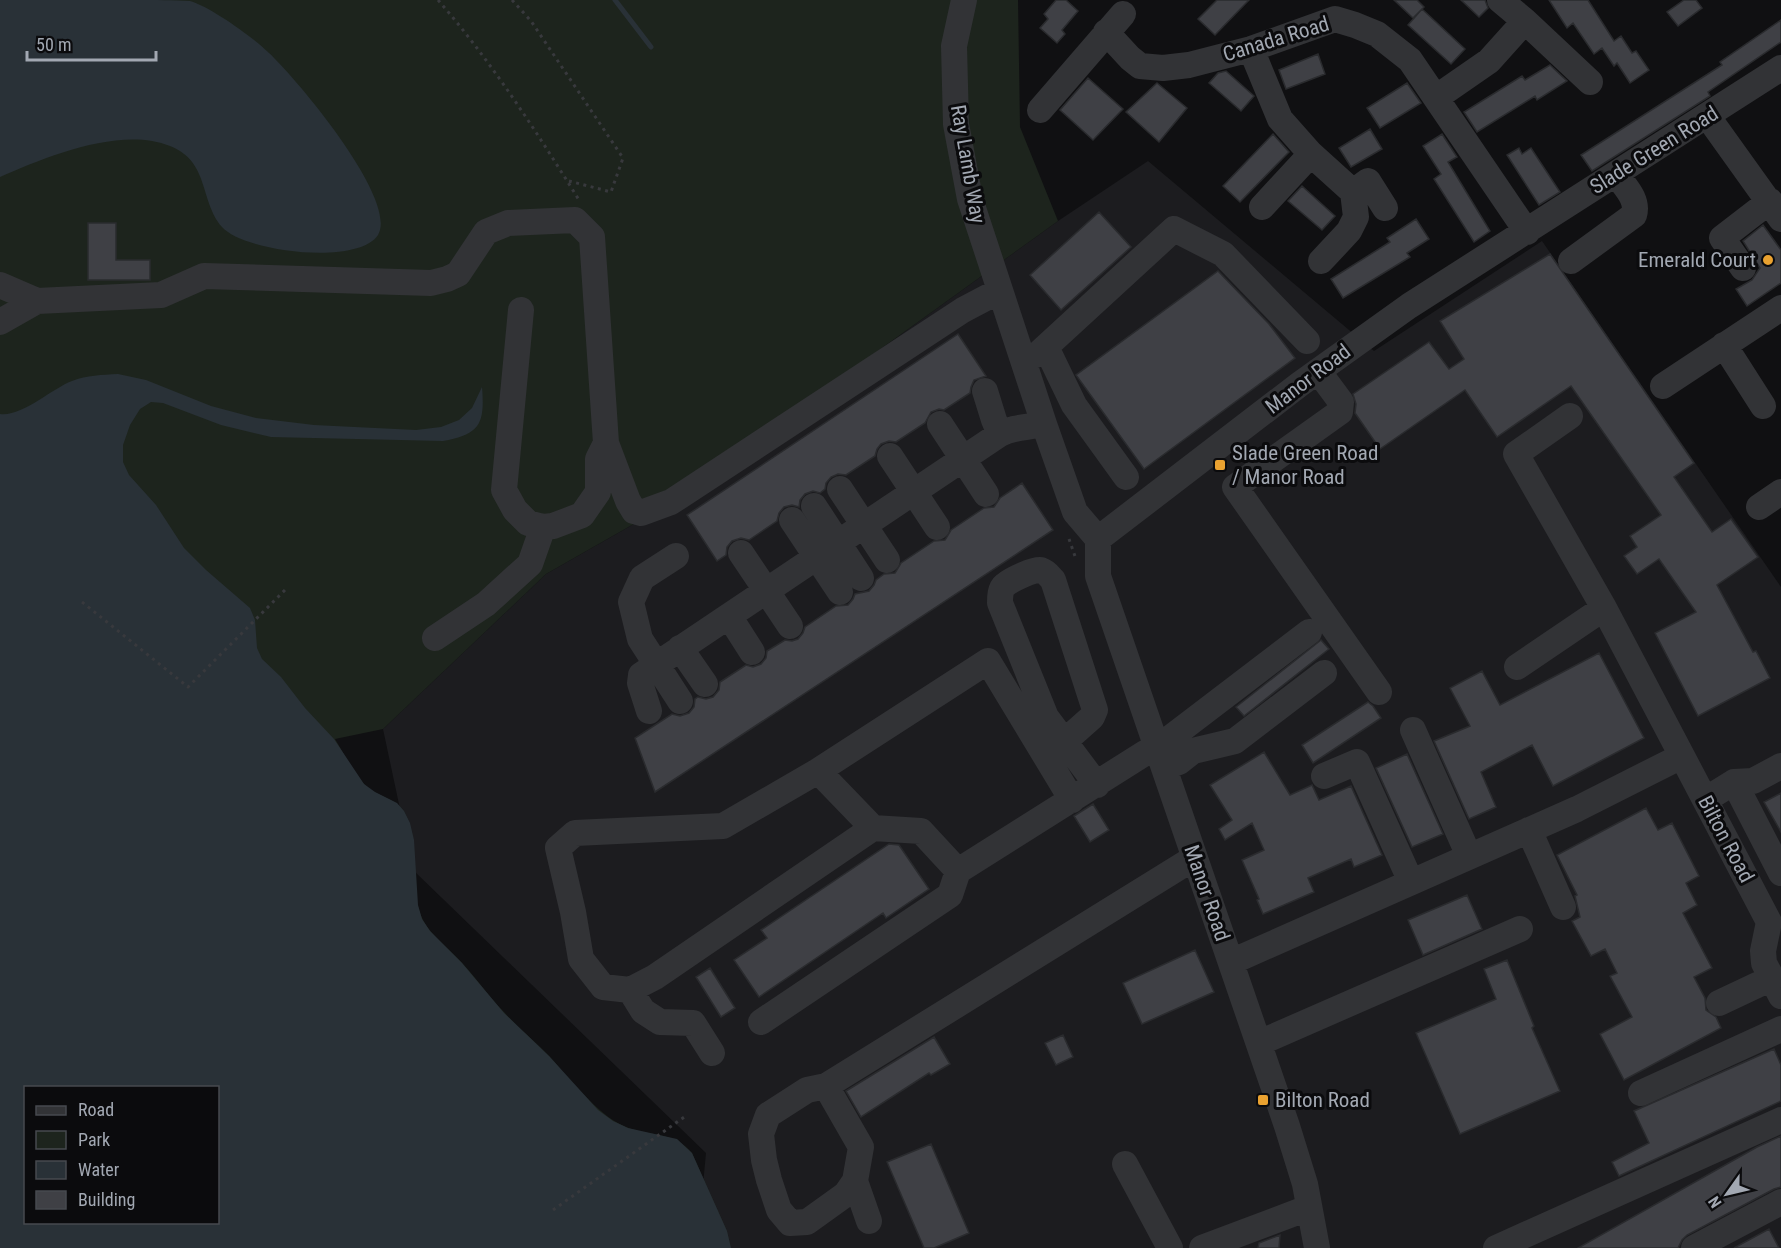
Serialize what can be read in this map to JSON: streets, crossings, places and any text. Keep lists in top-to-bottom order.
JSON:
{
  "streets": {
    "street": [
      "Canada Road",
      "Slade Green Road",
      "Ray Lamb Way",
      "Manor Road",
      "Bilton Road"
    ]
  },
  "crossings": [
    ["Canada Road", "Slade Green Road"],
    ["Canada Road", "Manor Road"],
    ["Slade Green Road", "Manor Road"]
  ],
  "places": {
    "other": ["Emerald Court"],
    "transit": ["Slade Green Road / Manor Road", "Bilton Road"]
  },
  "legend": [
    "Road",
    "Park",
    "Water",
    "Building"
  ],
  "scale_bar": "50 m",
  "north": "bottom left"
}
